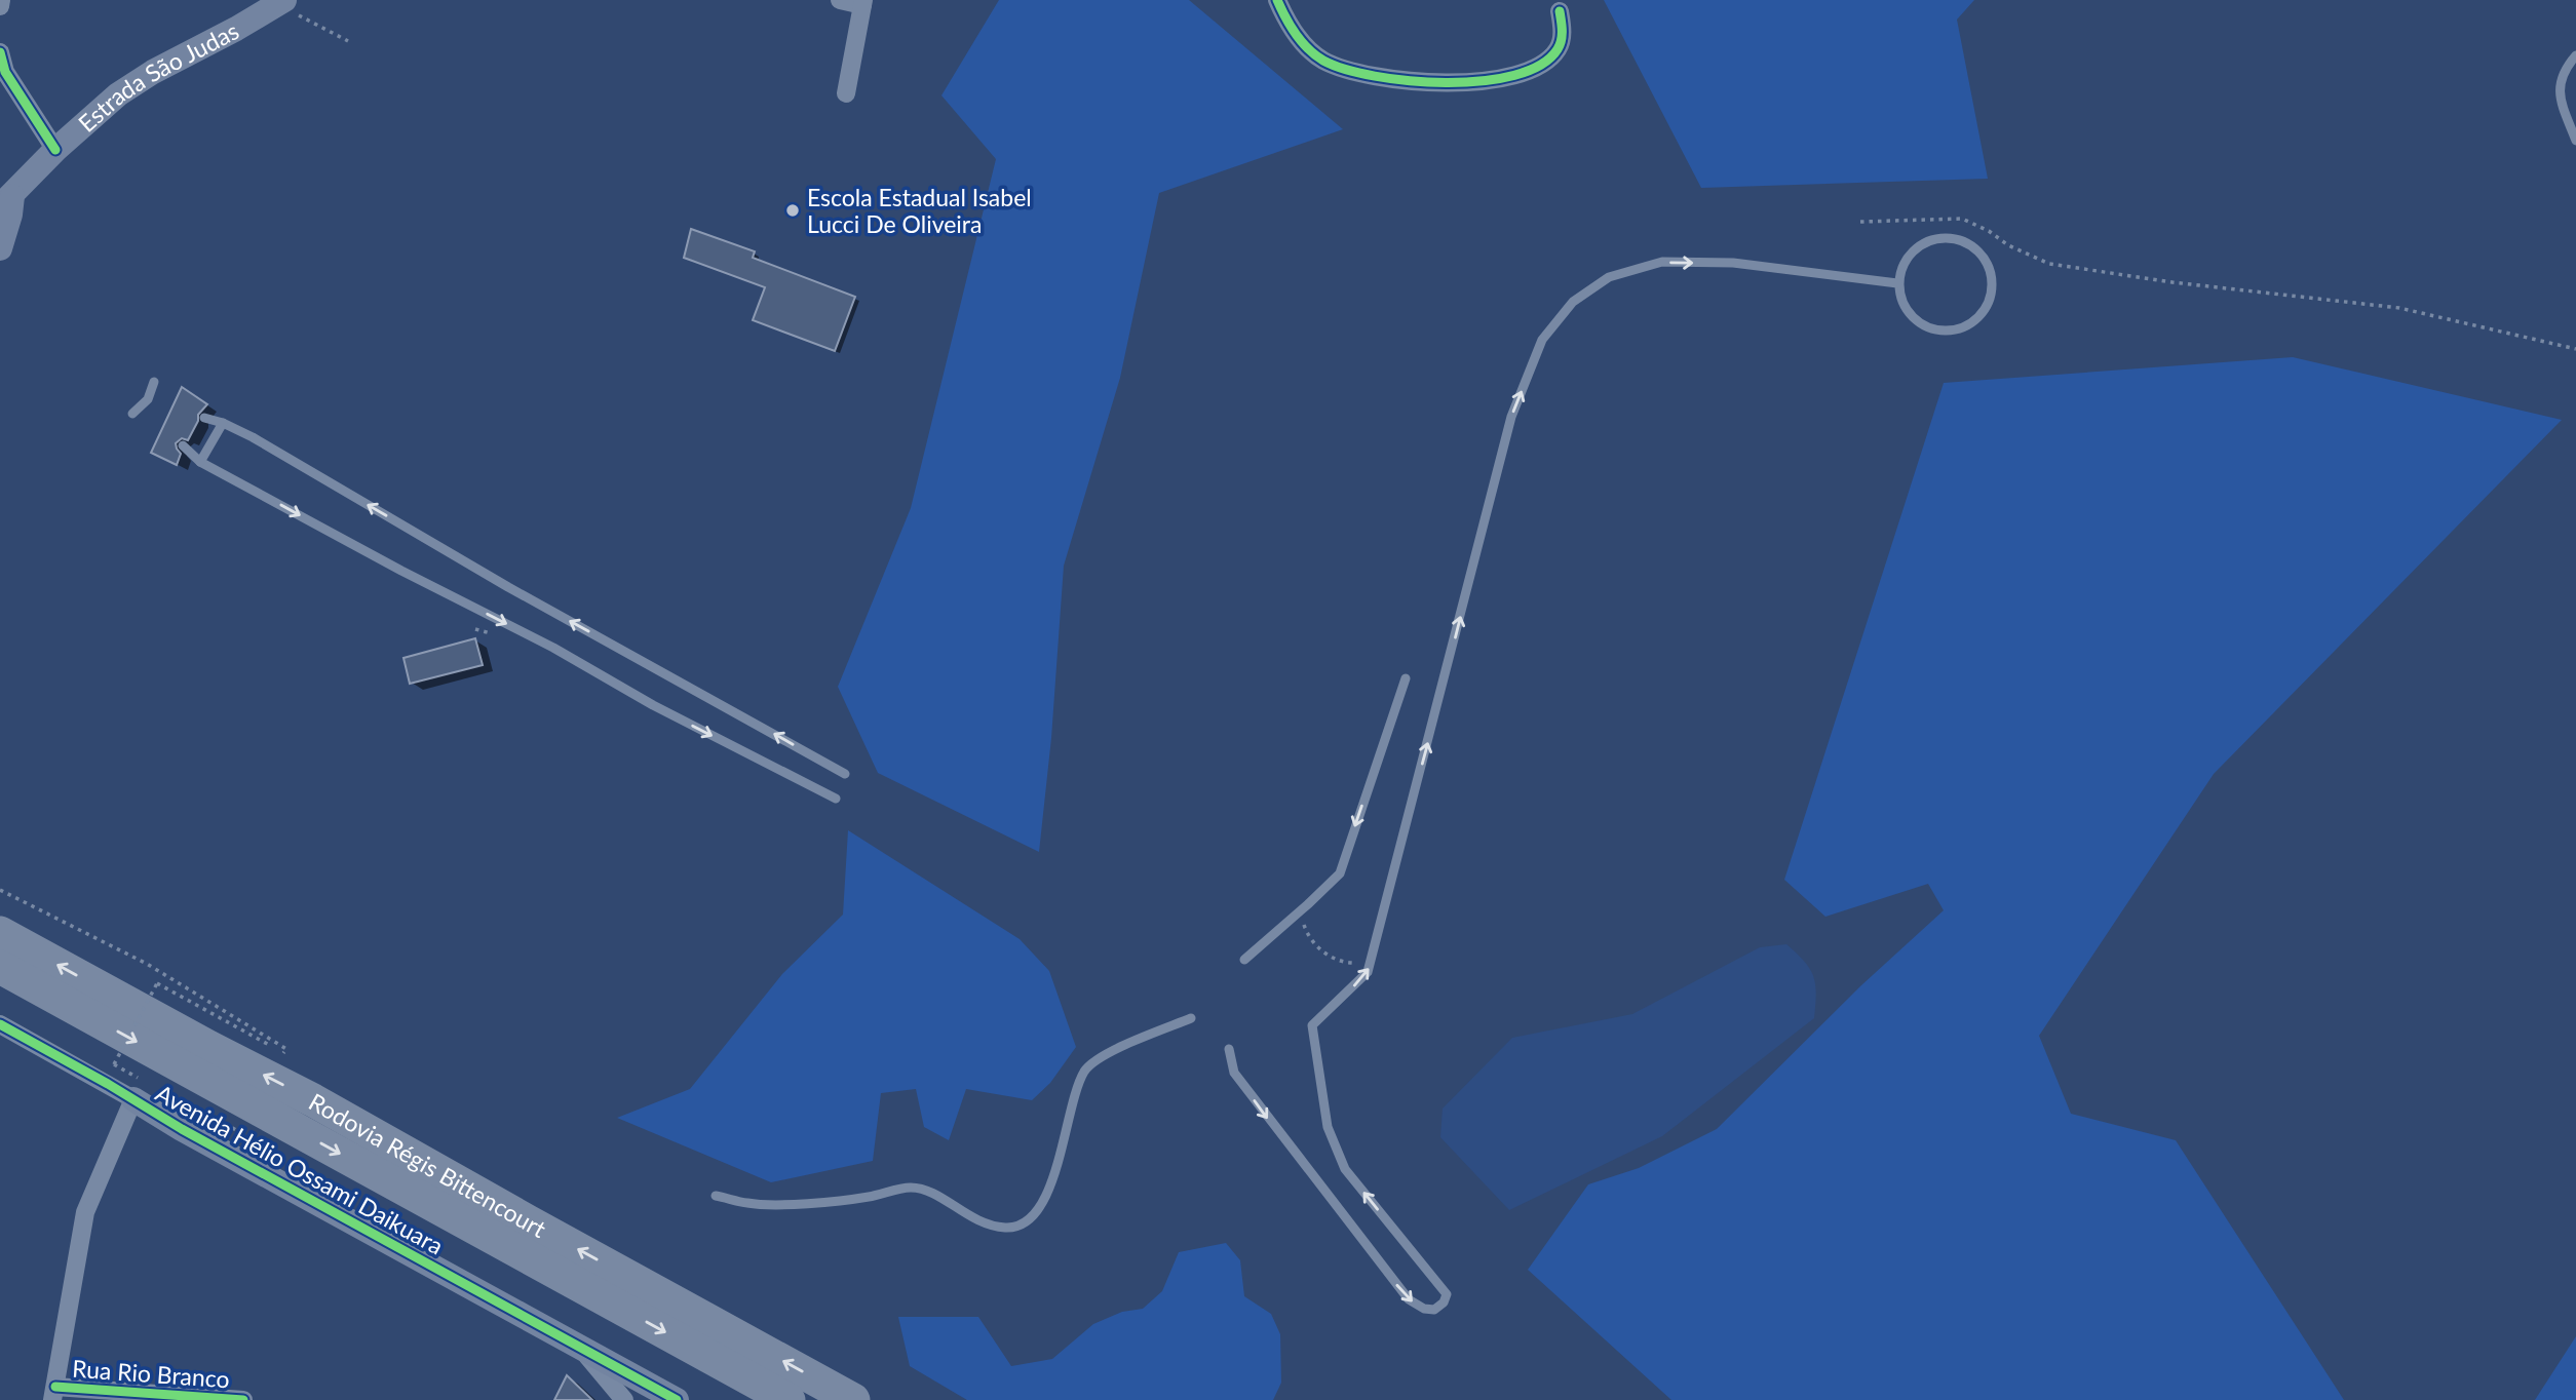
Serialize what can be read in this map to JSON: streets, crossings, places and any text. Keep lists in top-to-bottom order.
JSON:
{
  "streets": {
    "highway": ["Rodovia Régis Bittencourt"],
    "street": ["Estrada São Judas", "Avenida Hélio Ossami Daikuara", "Rua Rio Branco"]
  },
  "places": ["Escola Estadual Isabel Lucci De Oliveira"]
}
